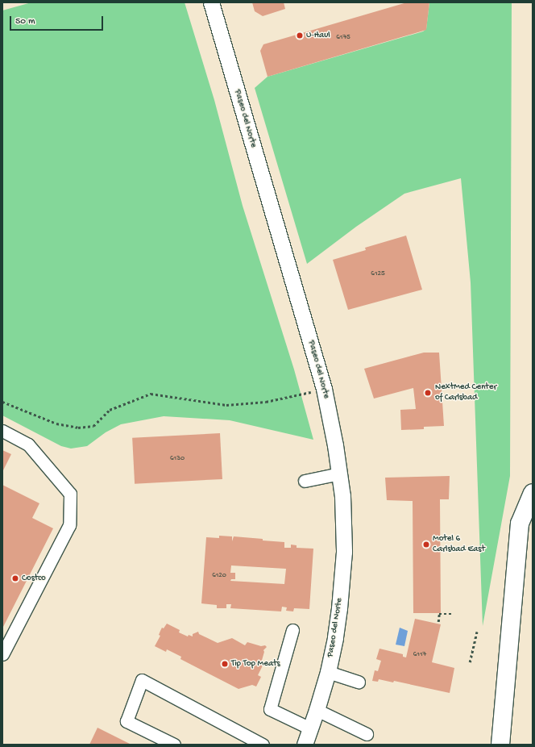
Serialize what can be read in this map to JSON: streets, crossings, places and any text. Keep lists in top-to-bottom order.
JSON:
{
  "streets": {
    "main road": ["Paseo del Norte"]
  },
  "places": [
    "U-Haul",
    "NextMed Center of Carlsbad",
    "Motel 6 Carlsbad East",
    "Costco",
    "Tip Top Meats"
  ],
  "house_numbers": [
    "6175",
    "6125",
    "6130",
    "6120",
    "6117"
  ],
  "scale_bar": "50 m"
}
